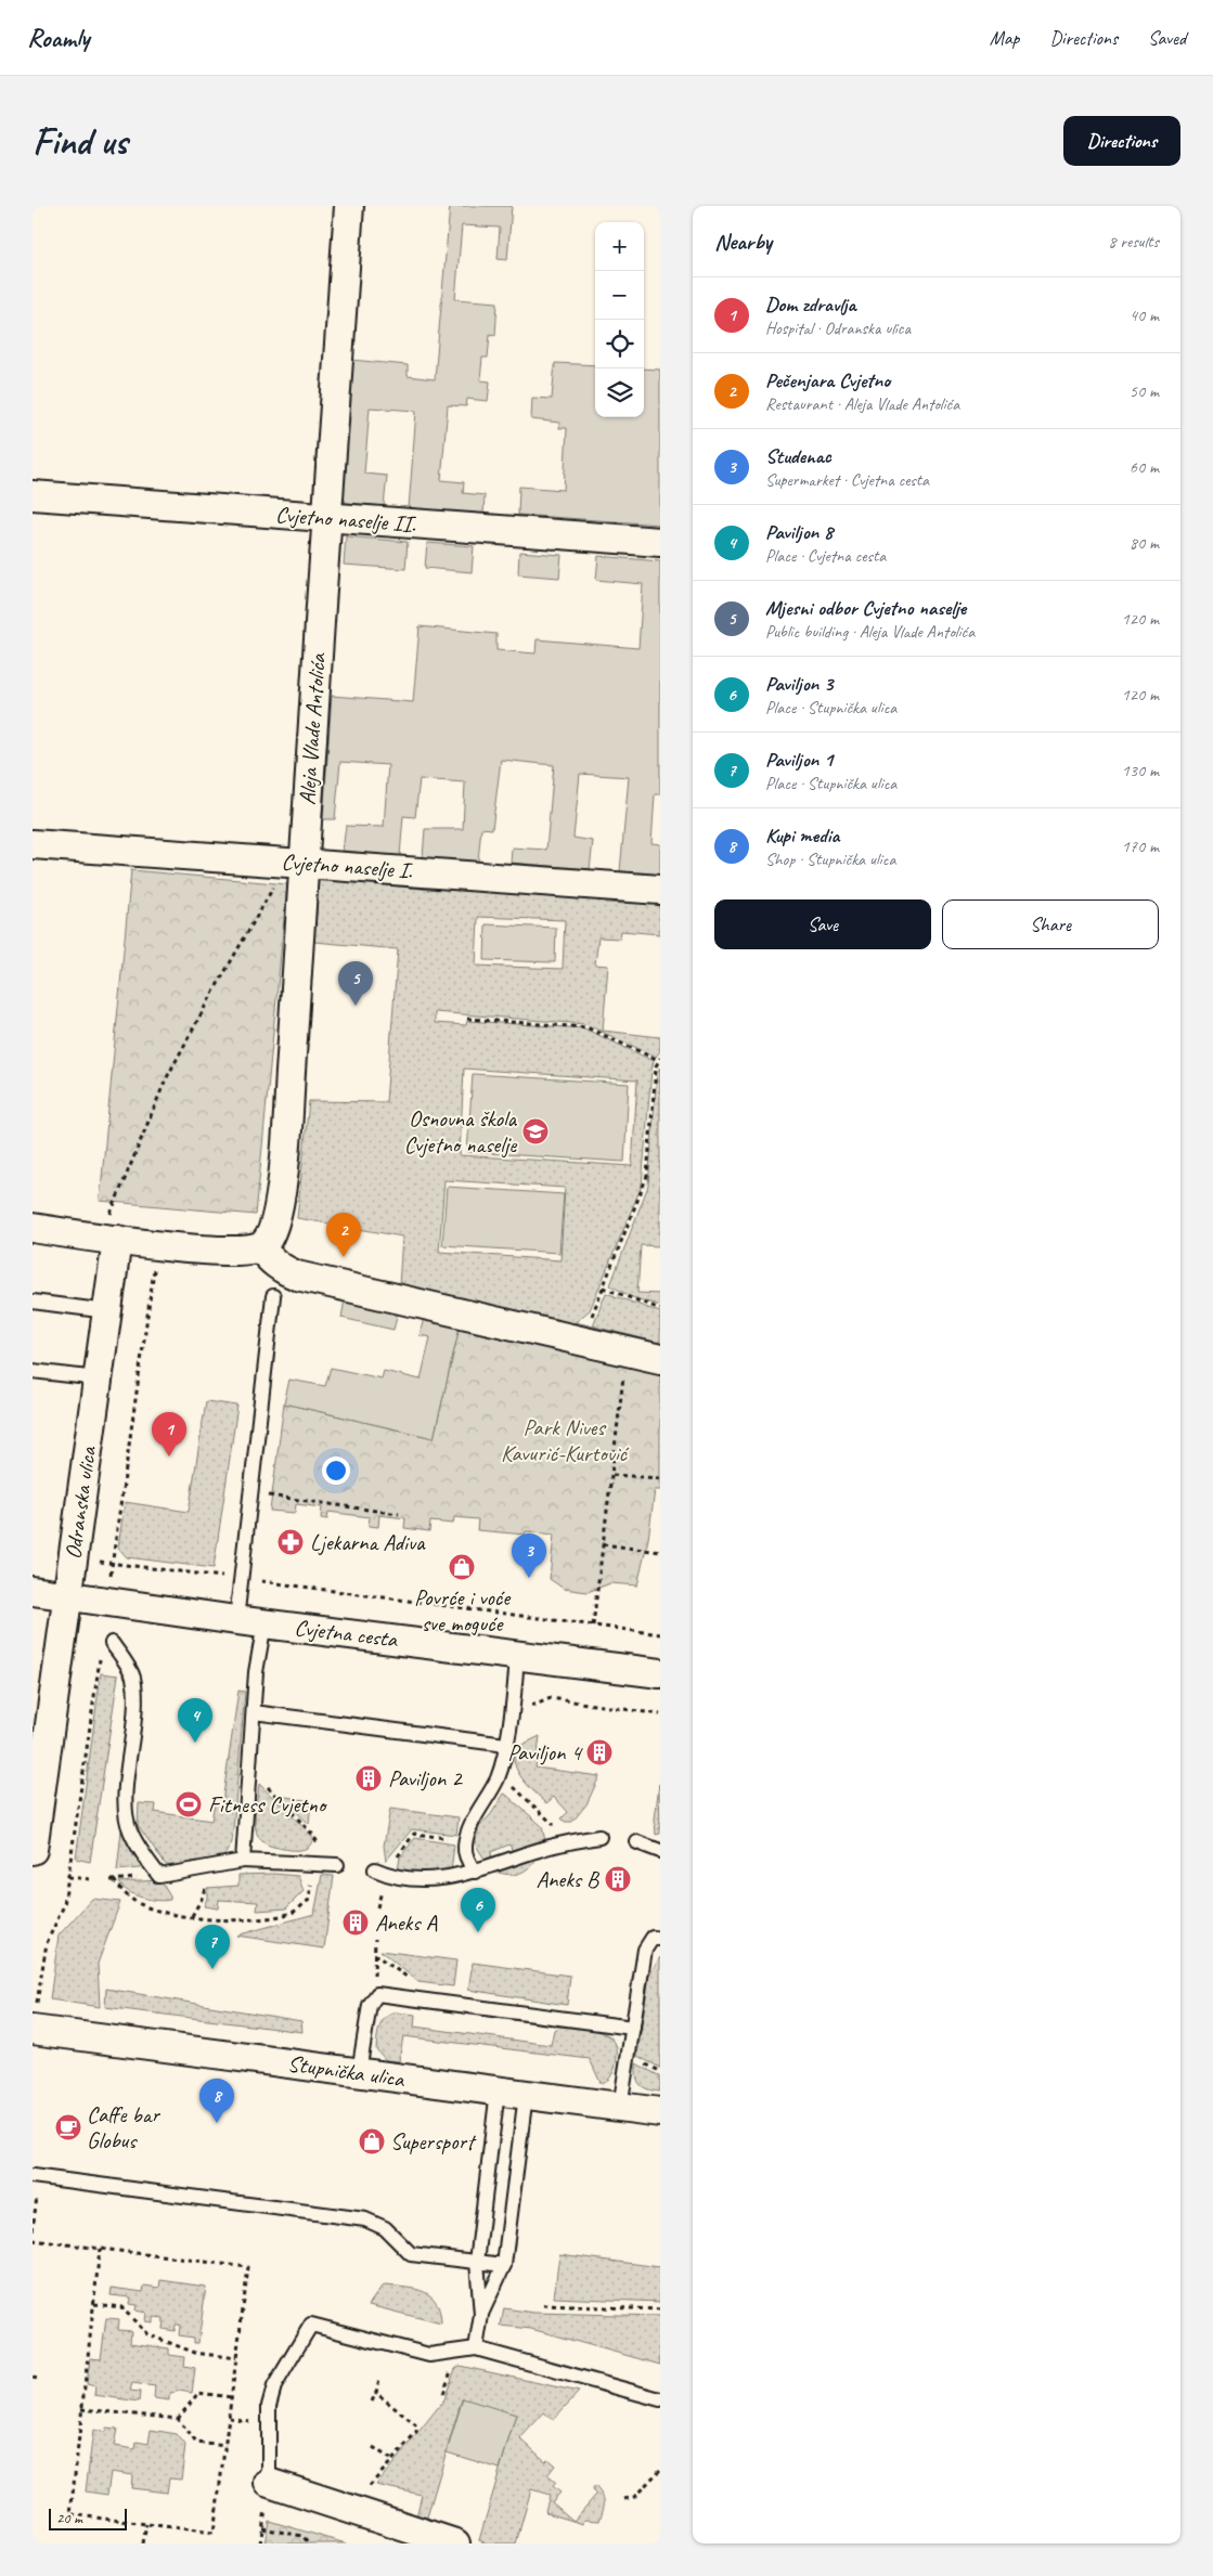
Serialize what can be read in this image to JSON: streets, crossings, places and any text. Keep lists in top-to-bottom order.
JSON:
{
  "streets": {
    "street": [
      "Cvjetno naselje II.",
      "Aleja Vlade Antolića",
      "Cvjetno naselje I.",
      "Odranska ulica",
      "Cvjetna cesta",
      "Stupnička ulica"
    ]
  },
  "crossings": [
    ["Cvjetno naselje II.", "Aleja Vlade Antolića"],
    ["Aleja Vlade Antolića", "Cvjetno naselje I."],
    ["Odranska ulica", "Cvjetna cesta"]
  ],
  "parks": ["Park Nives Kavurić-Kurtović"],
  "places": {
    "school or university": ["Osnovna škola Cvjetno naselje"],
    "pharmacy": ["Ljekarna Adiva"],
    "shop": ["Povrće i voće sve moguće", "Supersport"],
    "building": [
      "Paviljon 4",
      "Paviljon 2",
      "Aneks B",
      "Aneks A"
    ],
    "sports": ["Fitness Cvjetno"],
    "cafe": ["Caffe bar Globus"]
  },
  "scale_bar": "20 m",
  "page": {
    "header": "Roamly",
    "nav": ["Map", "Directions", "Saved"],
    "buttons": [
      "Directions",
      ["Save", "Share"]
    ],
    "title": "Find us",
    "heading": ["Nearby", "8 results"],
    "map_buttons": ["+", "−"],
    "list": [
      {
        "mark": "1",
        "name": "Dom zdravlja",
        "note": "Hospital · Odranska ulica",
        "value": "40 m"
      },
      {
        "mark": "2",
        "name": "Pečenjara Cvjetno",
        "note": "Restaurant · Aleja Vlade Antolića",
        "value": "50 m"
      },
      {
        "mark": "3",
        "name": "Studenac",
        "note": "Supermarket · Cvjetna cesta",
        "value": "60 m"
      },
      {
        "mark": "4",
        "name": "Paviljon 8",
        "note": "Place · Cvjetna cesta",
        "value": "80 m"
      },
      {
        "mark": "5",
        "name": "Mjesni odbor Cvjetno naselje",
        "note": "Public building · Aleja Vlade Antolića",
        "value": "120 m"
      },
      {
        "mark": "6",
        "name": "Paviljon 3",
        "note": "Place · Stupnička ulica",
        "value": "120 m"
      },
      {
        "mark": "7",
        "name": "Paviljon 1",
        "note": "Place · Stupnička ulica",
        "value": "130 m"
      },
      {
        "mark": "8",
        "name": "Kupi media",
        "note": "Shop · Stupnička ulica",
        "value": "170 m"
      }
    ],
    "pins": [
      "5",
      "2",
      "1",
      "3",
      "4",
      "6",
      "7",
      "8"
    ],
    "scale": "20 m"
  }
}
